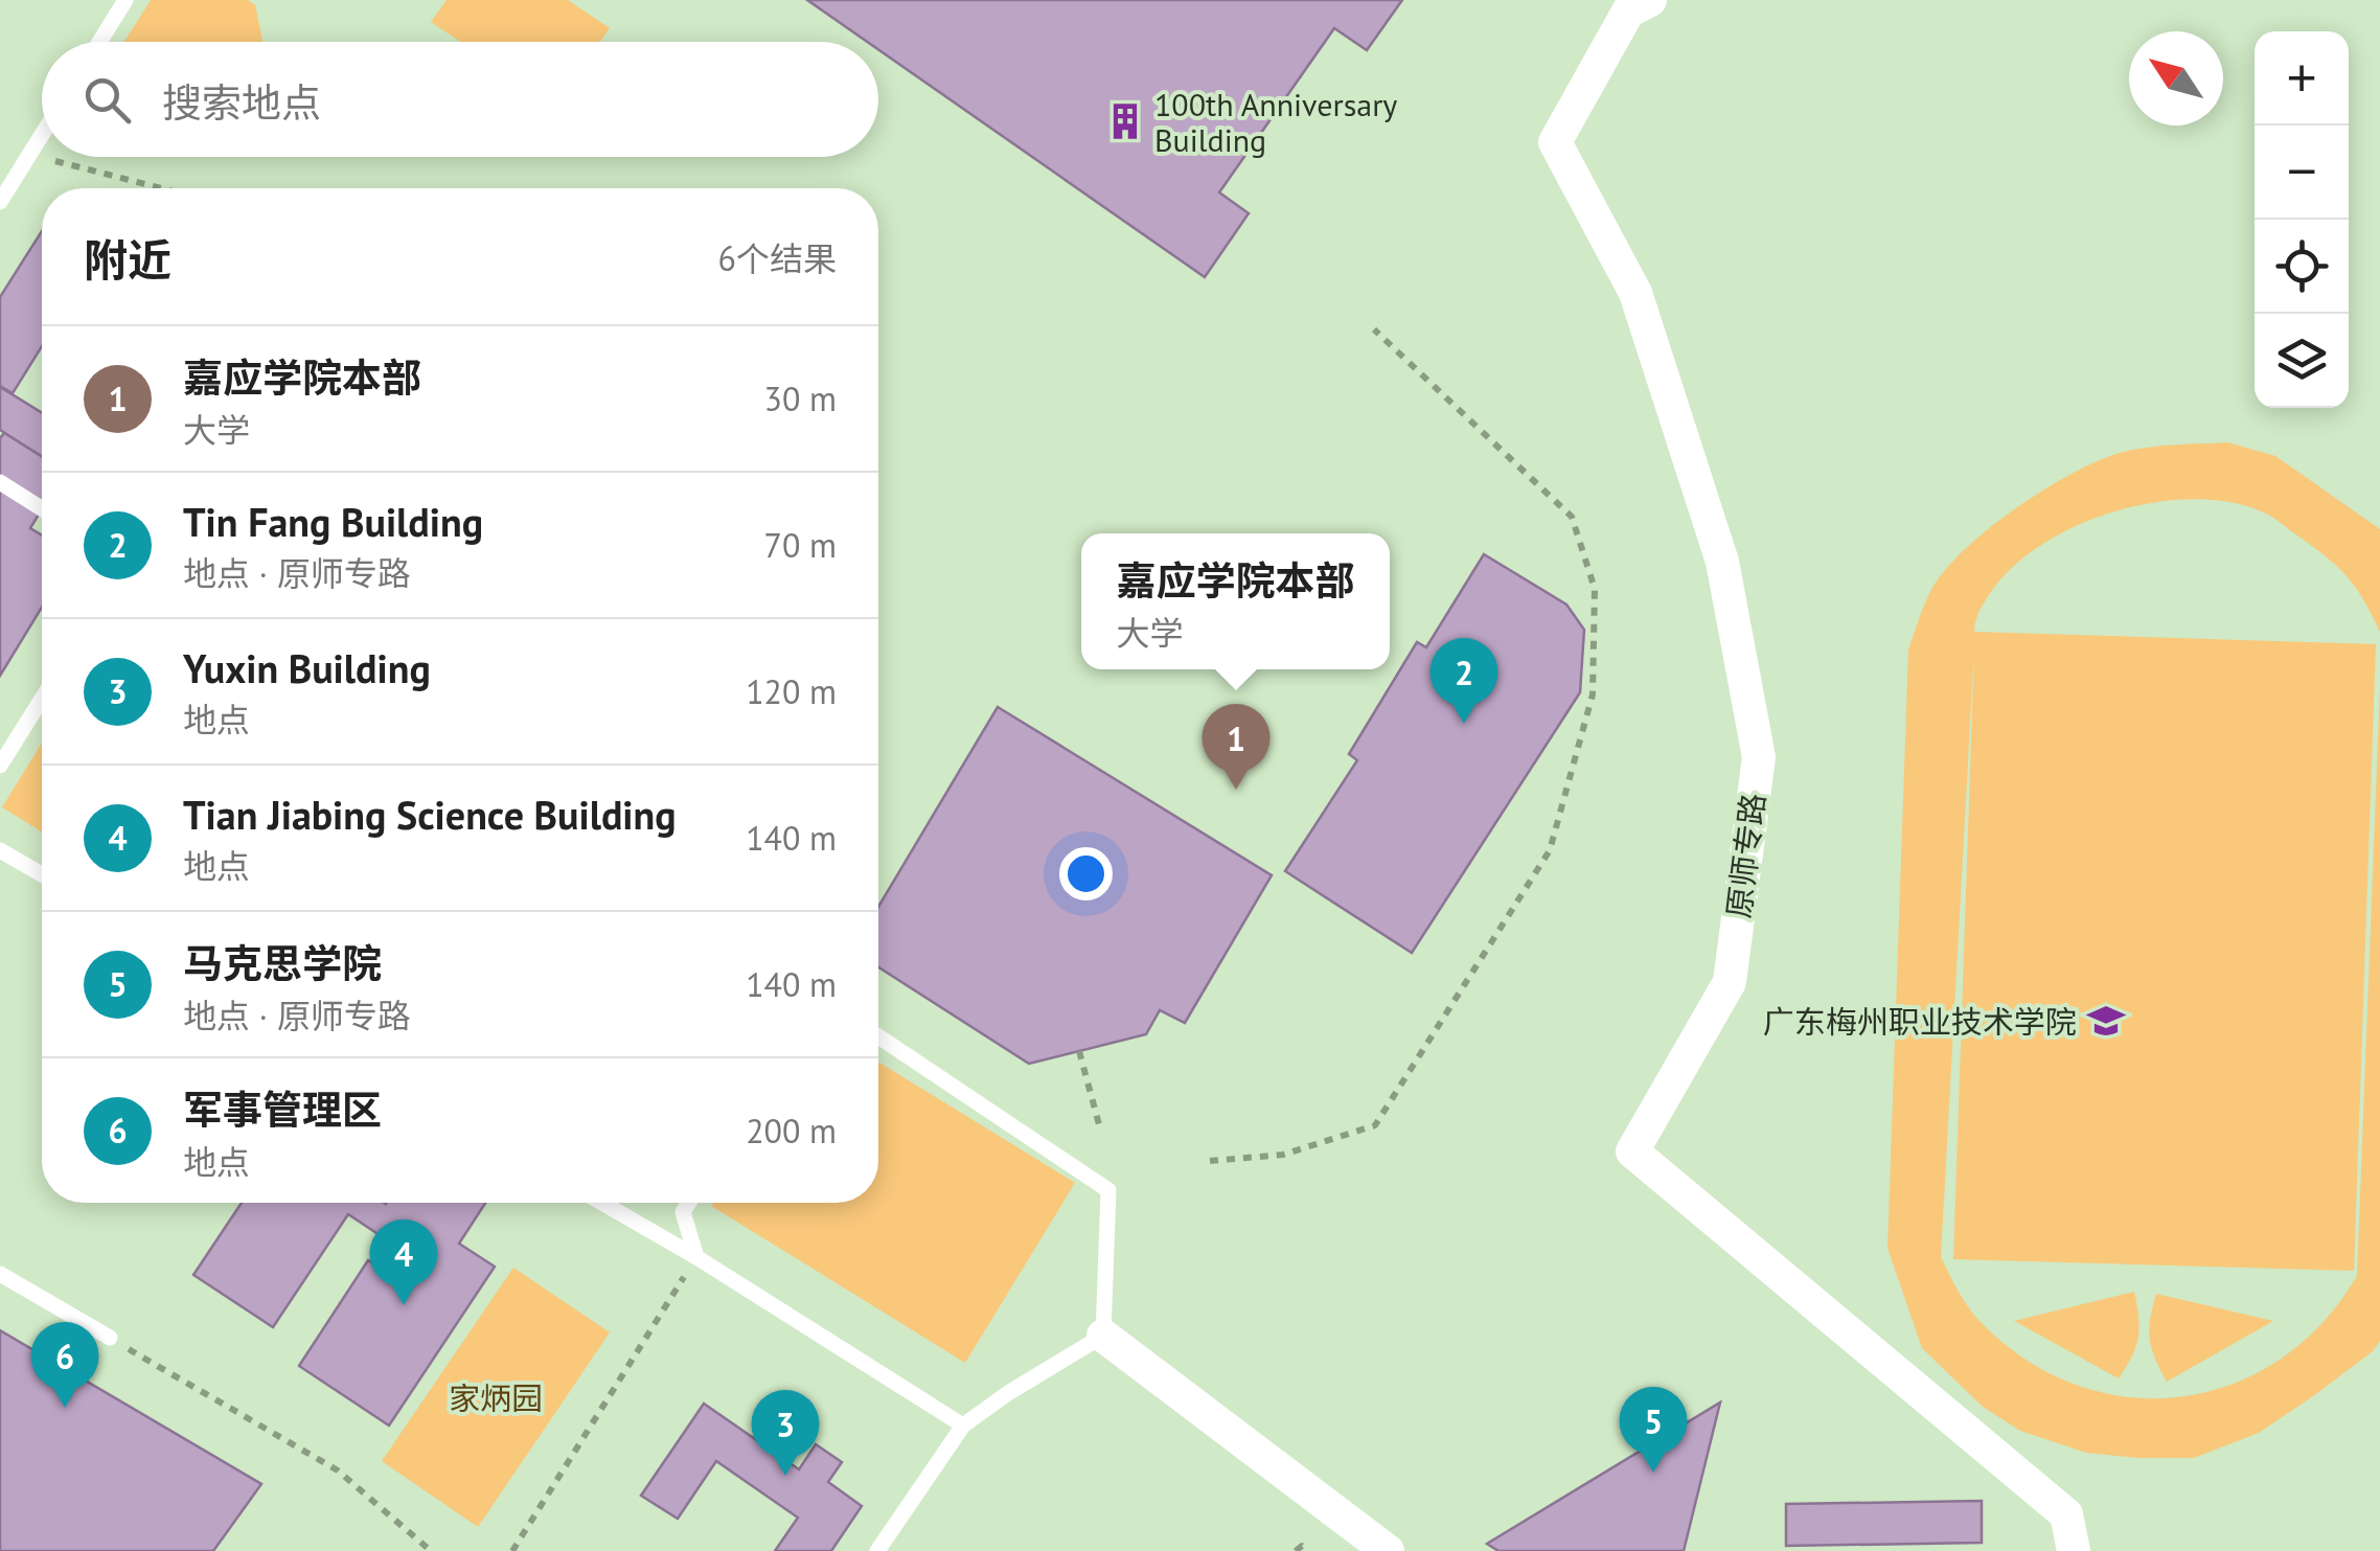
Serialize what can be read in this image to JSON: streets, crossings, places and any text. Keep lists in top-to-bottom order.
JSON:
{
  "streets": {
    "street": ["原师专路"]
  },
  "parks": ["家炳园"],
  "places": {
    "building": ["100th Anniversary Building"],
    "school or university": ["广东梅州职业技术学院"]
  },
  "north": "top left",
  "page": {
    "map_buttons": ["+", "−"],
    "search": "搜索地点",
    "heading": ["附近", "6个结果"],
    "list": [
      {
        "mark": "1",
        "name": "嘉应学院本部",
        "note": "大学",
        "value": "30 m"
      },
      {
        "mark": "2",
        "name": "Tin Fang Building",
        "note": "地点 · 原师专路",
        "value": "70 m"
      },
      {
        "mark": "3",
        "name": "Yuxin Building",
        "note": "地点",
        "value": "120 m"
      },
      {
        "mark": "4",
        "name": "Tian Jiabing Science Building",
        "note": "地点",
        "value": "140 m"
      },
      {
        "mark": "5",
        "name": "马克思学院",
        "note": "地点 · 原师专路",
        "value": "140 m"
      },
      {
        "mark": "6",
        "name": "军事管理区",
        "note": "地点",
        "value": "200 m"
      }
    ],
    "popup": ["嘉应学院本部", "大学"],
    "pins": [
      "2",
      "1",
      "4",
      "6",
      "5",
      "3"
    ]
  }
}
